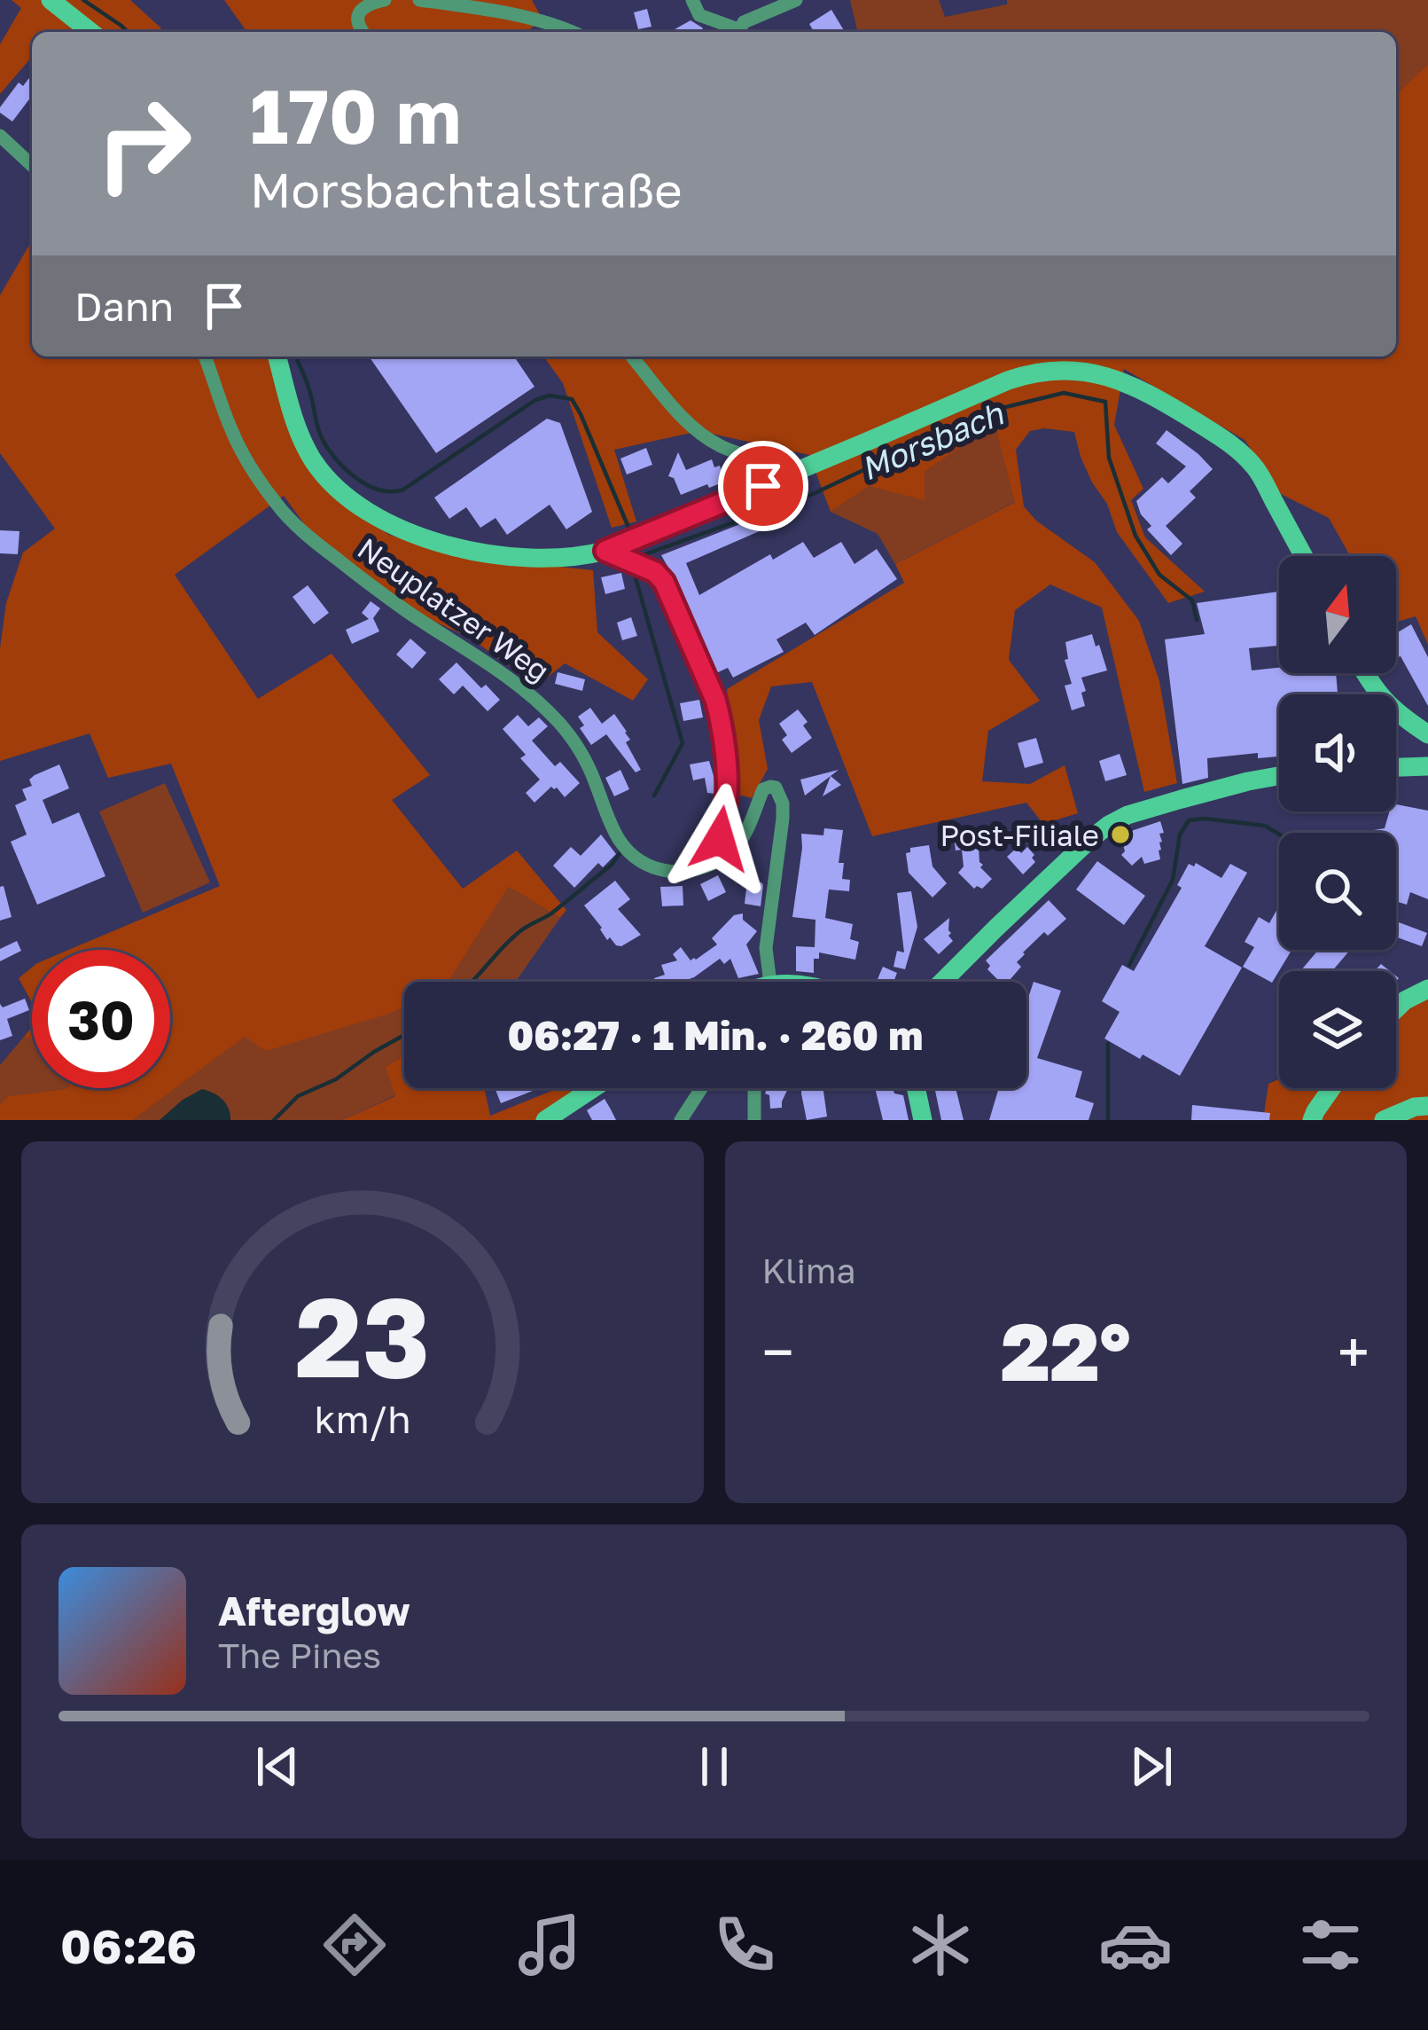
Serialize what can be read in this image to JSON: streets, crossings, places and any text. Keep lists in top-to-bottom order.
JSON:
{
  "streets": {
    "street": ["Neuplatzer Weg"]
  },
  "water": ["Morsbach"],
  "places": ["Post-Filiale"],
  "north": "top",
  "page": {
    "turn": ["170 m", "Morsbachtalstraße"],
    "then": "Dann",
    "limit": "30",
    "trip": "06:27 · 1 Min. · 260 m",
    "tile": "Klima",
    "heat": ["−", "22°", "+"],
    "song": ["Afterglow", "The Pines"],
    "tabs": "06:26",
    "gauge": ["23", "km/h"]
  }
}
